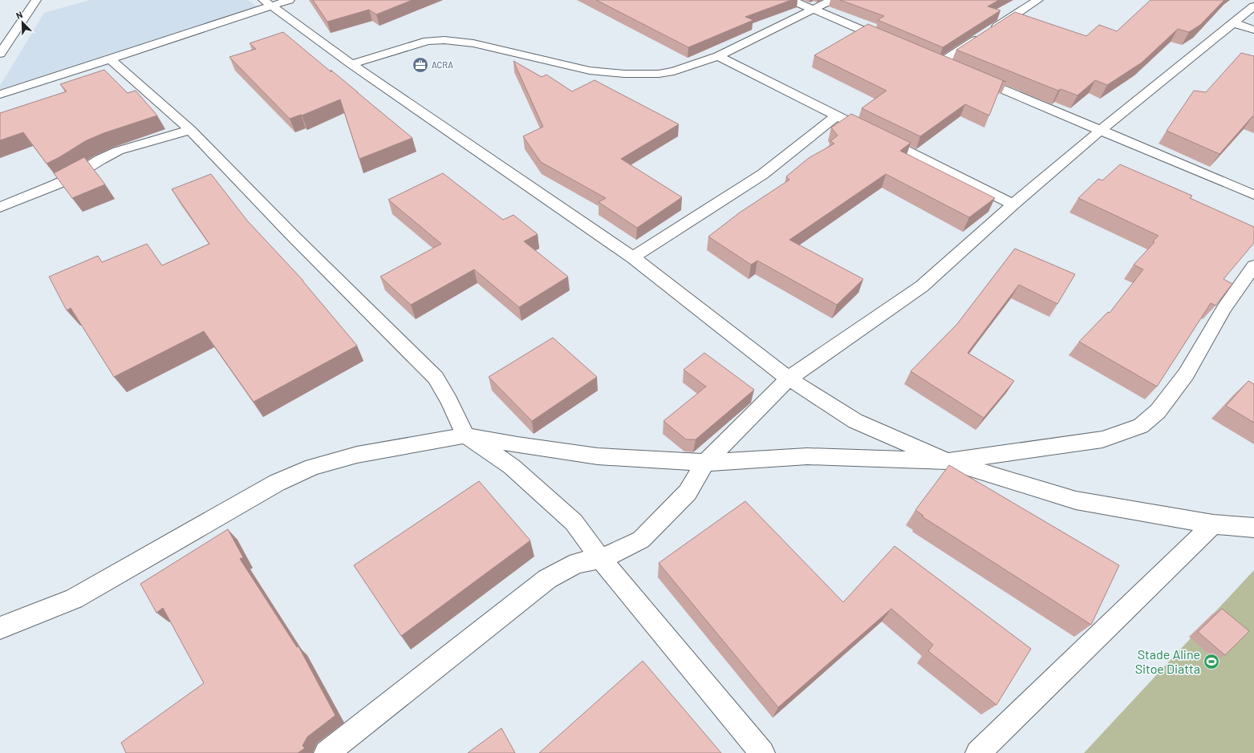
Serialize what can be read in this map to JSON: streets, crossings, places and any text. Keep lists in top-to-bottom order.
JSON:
{
  "places": {
    "office": ["ACRA"],
    "sports": ["Stade Aline Sitoe Diatta"]
  },
  "north": "top left"
}
